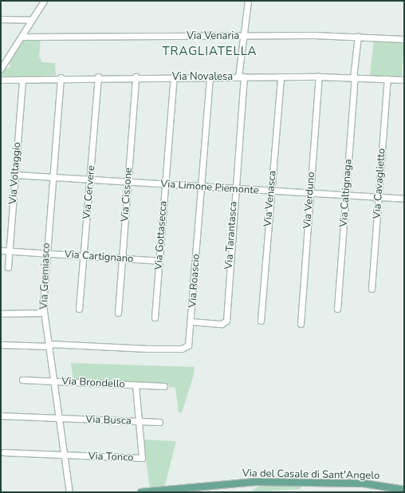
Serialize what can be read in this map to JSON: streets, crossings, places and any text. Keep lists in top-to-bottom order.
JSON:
{
  "streets": {
    "main road": ["Via del Casale di Sant'Angelo"],
    "street": [
      "Via Venaria",
      "Via Novalesa",
      "Via Voltaggio",
      "Via Cavaglietto",
      "Via Limone Piemonte",
      "Via Cervere",
      "Via Caltignaga",
      "Via Cissone",
      "Via Venasca",
      "Via Verduno",
      "Via Gottasecca",
      "Via Tarantasca",
      "Via Cartignano",
      "Via Gremiasco",
      "Via Roascio",
      "Via Brondello",
      "Via Busca",
      "Via Tonco"
    ]
  },
  "crossings": [
    ["Via Venaria", "Via Caltignaga"],
    ["Via Venaria", "Via Tarantasca"],
    ["Via Novalesa", "Via Voltaggio"],
    ["Via Novalesa", "Via Cavaglietto"],
    ["Via Novalesa", "Via Cervere"],
    ["Via Novalesa", "Via Caltignaga"],
    ["Via Novalesa", "Via Cissone"],
    ["Via Novalesa", "Via Venasca"],
    ["Via Novalesa", "Via Verduno"],
    ["Via Novalesa", "Via Gottasecca"],
    ["Via Novalesa", "Via Tarantasca"],
    ["Via Novalesa", "Via Gremiasco"],
    ["Via Novalesa", "Via Roascio"],
    ["Via Voltaggio", "Via Limone Piemonte"],
    ["Via Voltaggio", "Via Cartignano"],
    ["Via Cavaglietto", "Via Limone Piemonte"],
    ["Via Limone Piemonte", "Via Cervere"],
    ["Via Limone Piemonte", "Via Caltignaga"],
    ["Via Limone Piemonte", "Via Cissone"],
    ["Via Limone Piemonte", "Via Venasca"],
    ["Via Limone Piemonte", "Via Verduno"],
    ["Via Limone Piemonte", "Via Gottasecca"],
    ["Via Limone Piemonte", "Via Tarantasca"],
    ["Via Limone Piemonte", "Via Gremiasco"],
    ["Via Limone Piemonte", "Via Roascio"],
    ["Via Cervere", "Via Cartignano"],
    ["Via Cissone", "Via Cartignano"],
    ["Via Gottasecca", "Via Cartignano"],
    ["Via Tarantasca", "Via Roascio"],
    ["Via Cartignano", "Via Gremiasco"],
    ["Via Gremiasco", "Via Roascio"],
    ["Via Gremiasco", "Via Brondello"],
    ["Via Gremiasco", "Via Busca"],
    ["Via Gremiasco", "Via Tonco"],
    ["Via Brondello", "Via Tonco"],
    ["Via Busca", "Via Tonco"]
  ],
  "districts": ["TRAGLIATELLA"]
}
